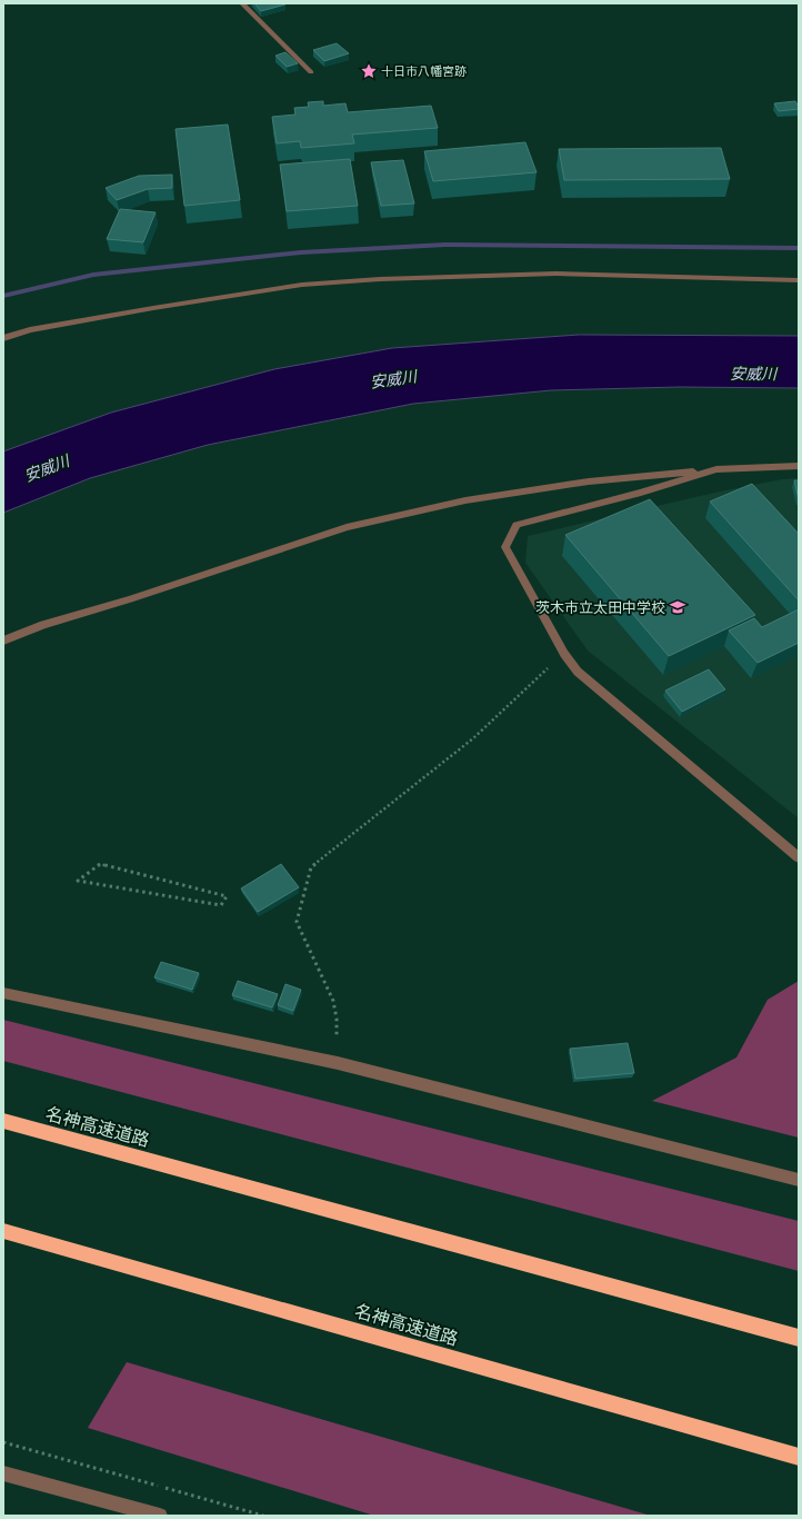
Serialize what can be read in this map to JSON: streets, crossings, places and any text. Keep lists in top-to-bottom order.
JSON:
{
  "streets": {
    "highway": ["名神高速道路"]
  },
  "water": ["安威川"],
  "places": {
    "place": ["十日市八幡宮跡"],
    "school or university": ["茨木市立太田中学校"]
  }
}
